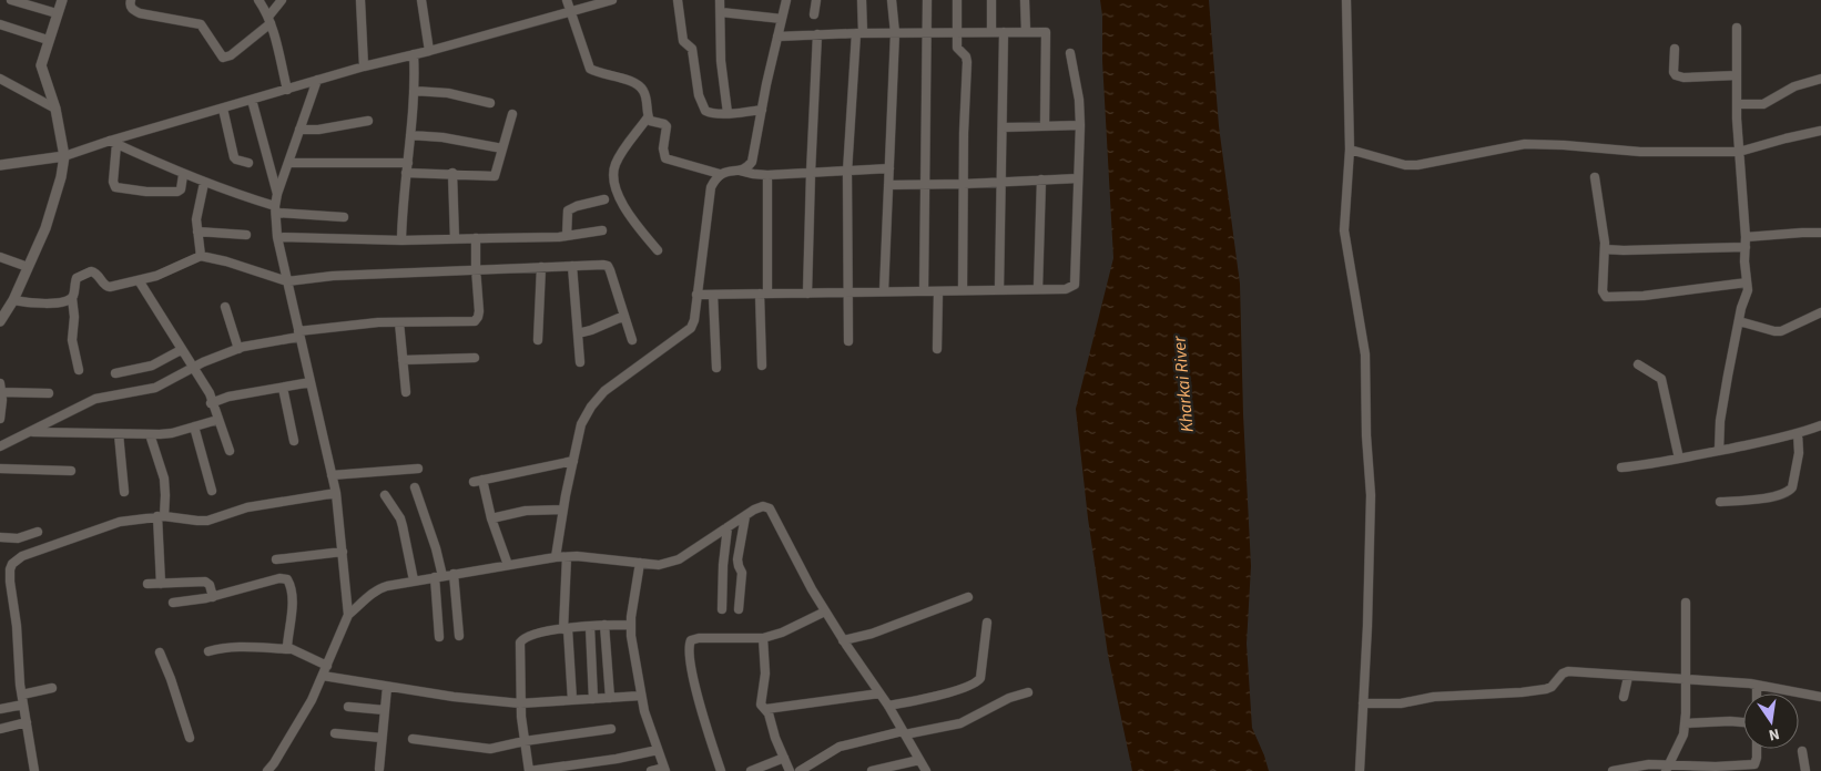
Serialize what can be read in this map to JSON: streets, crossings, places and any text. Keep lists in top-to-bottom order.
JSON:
{
  "water": ["Kharkai River"],
  "north": "bottom"
}
